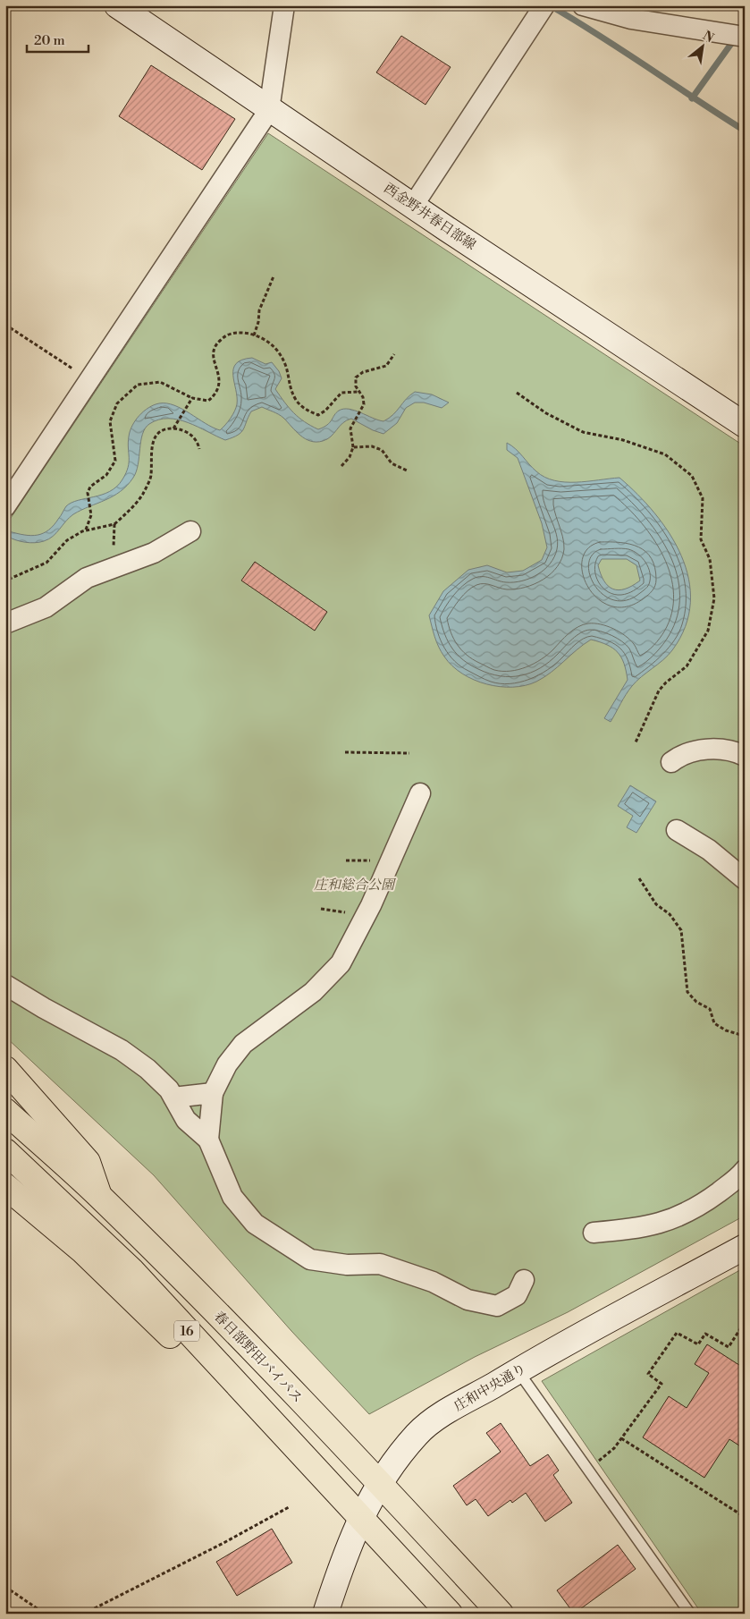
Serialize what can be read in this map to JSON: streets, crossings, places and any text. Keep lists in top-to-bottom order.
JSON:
{
  "streets": {
    "highway": ["16", "春日部野田バイパス"],
    "main road": ["西金野井春日部線", "庄和中央通り"]
  },
  "crossings": [
    ["16", "春日部野田バイパス"],
    ["16", "庄和中央通り"],
    ["春日部野田バイパス", "庄和中央通り"]
  ],
  "parks": ["庄和総合公園"],
  "scale_bar": "20 m",
  "north": "top right"
}
